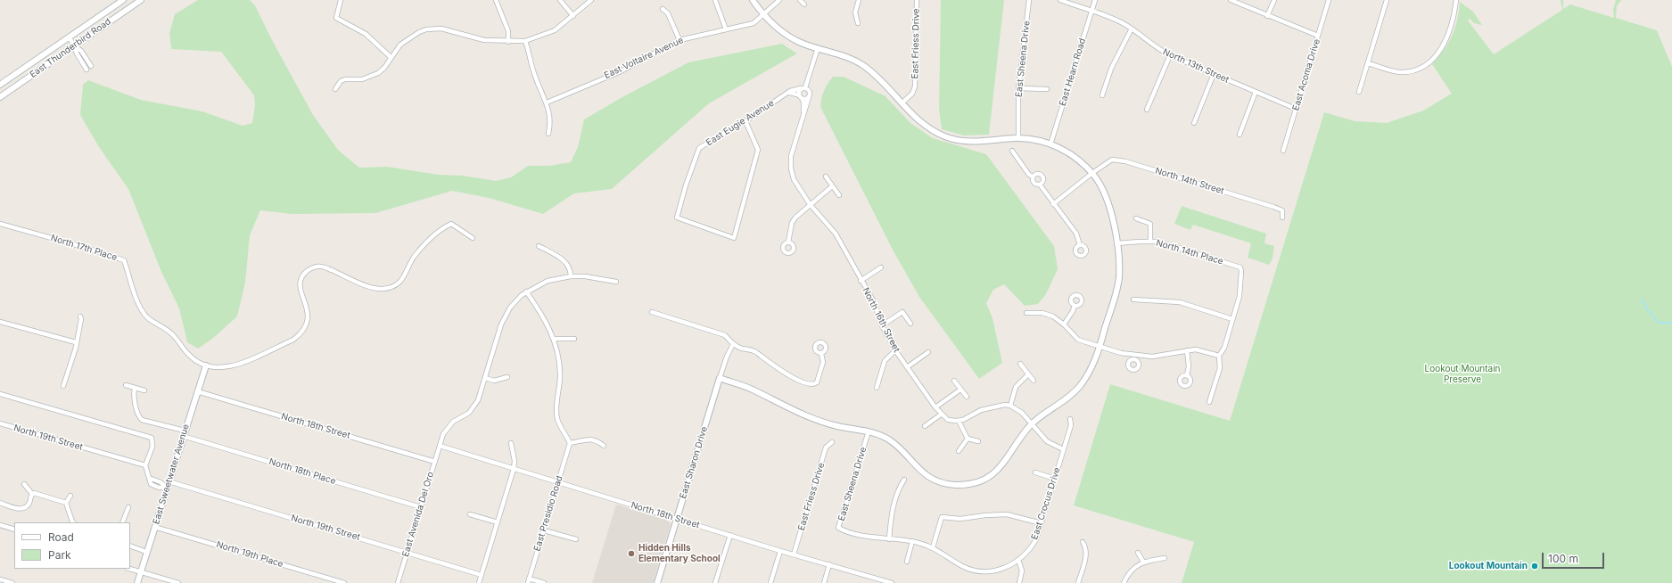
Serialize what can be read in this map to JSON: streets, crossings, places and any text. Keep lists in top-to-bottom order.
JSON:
{
  "streets": {
    "street": [
      "East Friess Drive",
      "East Thunderbird Road",
      "East Voltaire Avenue",
      "East Sheena Drive",
      "North 13th Street",
      "East Hearn Road",
      "East Acoma Drive",
      "East Eugie Avenue",
      "North 14th Street",
      "North 17th Place",
      "North 14th Place",
      "North 16th Street",
      "North 18th Street",
      "North 19th Street",
      "East Sharon Drive",
      "North 18th Place",
      "East Sweetwater Avenue",
      "East Crocus Drive",
      "East Presidio Road",
      "East Avenida Del Oro",
      "North 19th Place"
    ]
  },
  "crossings": [
    ["East Friess Drive", "North 18th Street"],
    ["North 13th Street", "East Hearn Road"],
    ["North 13th Street", "East Acoma Drive"],
    ["East Eugie Avenue", "North 16th Street"],
    ["North 17th Place", "East Sweetwater Avenue"],
    ["North 18th Street", "East Sharon Drive"],
    ["North 18th Street", "East Sweetwater Avenue"],
    ["North 18th Street", "East Presidio Road"],
    ["North 18th Street", "East Avenida Del Oro"],
    ["North 19th Street", "East Sweetwater Avenue"],
    ["North 19th Street", "East Avenida Del Oro"],
    ["North 18th Place", "East Sweetwater Avenue"],
    ["North 18th Place", "East Avenida Del Oro"],
    ["East Sweetwater Avenue", "North 19th Place"]
  ],
  "parks": ["Lookout Mountain Preserve"],
  "places": ["Hidden Hills Elementary School", "Lookout Mountain"],
  "legend": ["Road", "Park"],
  "scale_bar": "100 m"
}
